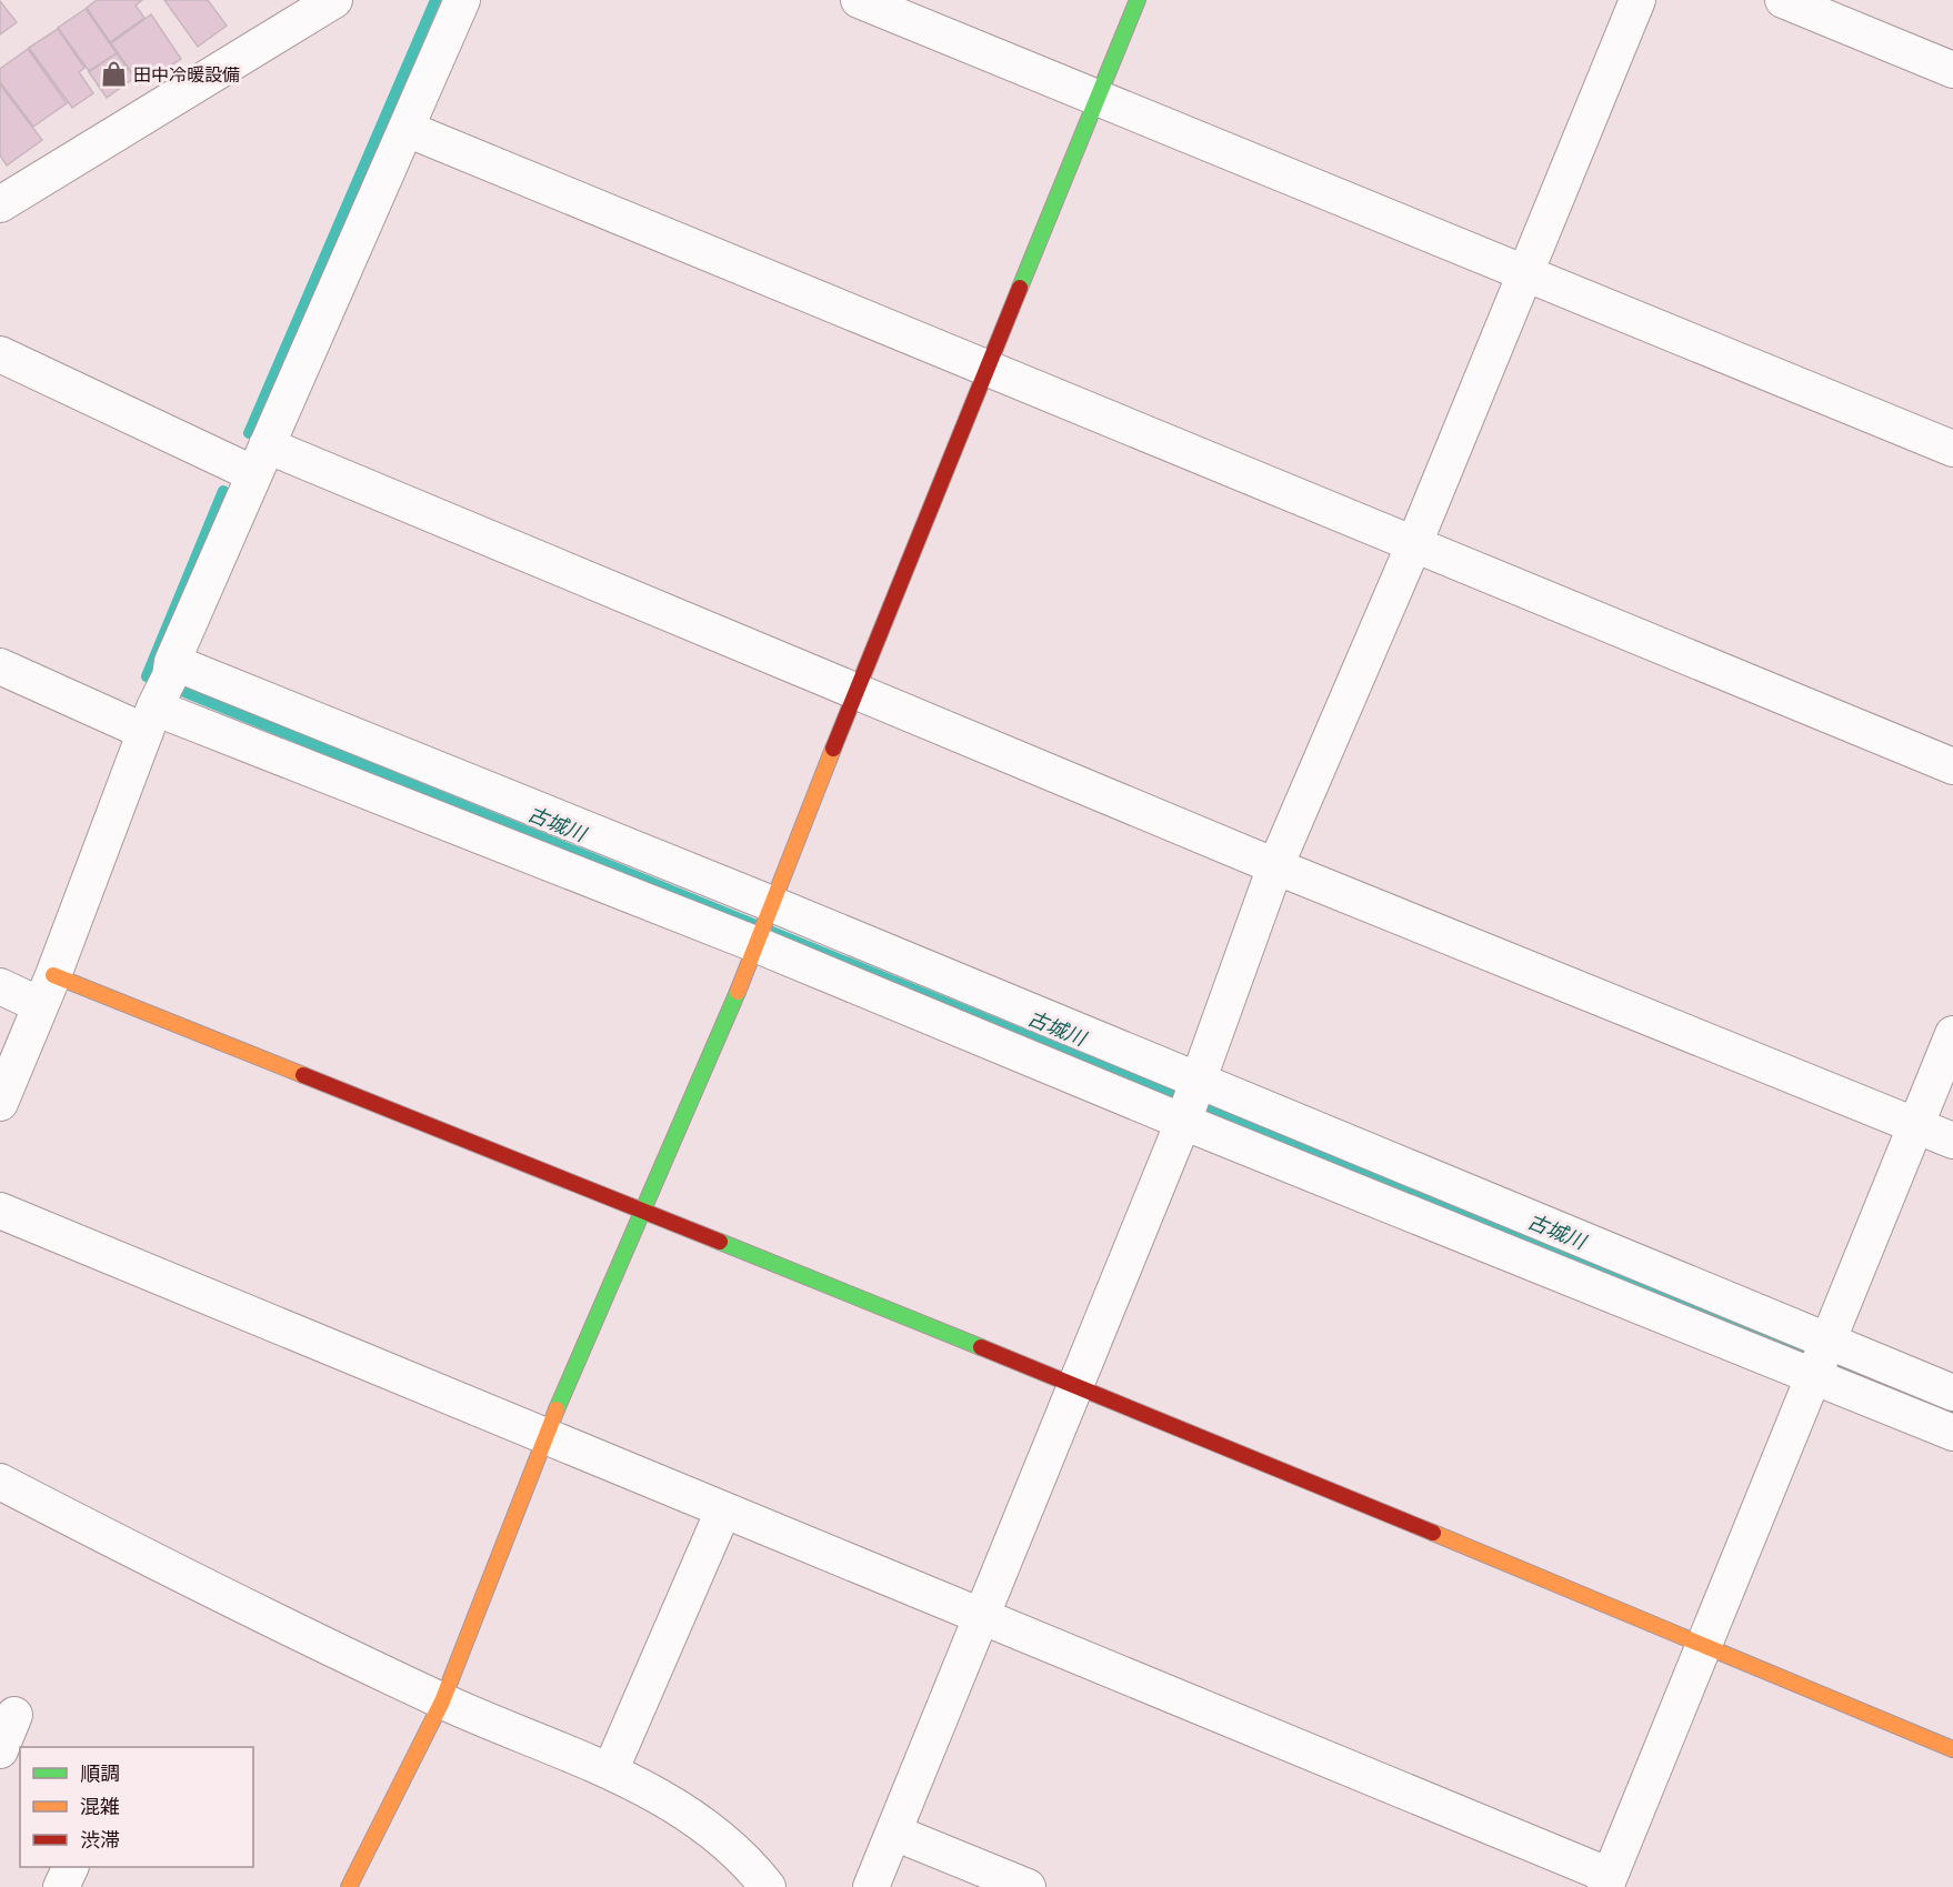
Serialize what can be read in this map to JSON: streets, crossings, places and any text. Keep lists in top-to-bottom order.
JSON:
{
  "water": ["古城川"],
  "places": {
    "shop": ["田中冷暖設備"]
  },
  "legend": ["順調", "混雑", "渋滞"]
}
